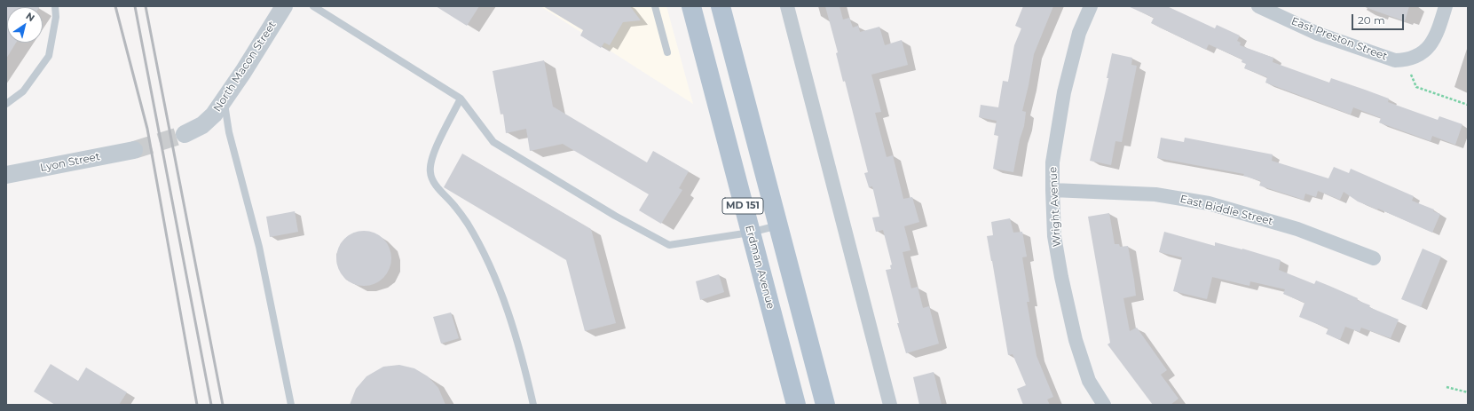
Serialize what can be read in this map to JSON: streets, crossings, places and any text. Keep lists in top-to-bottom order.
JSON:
{
  "streets": {
    "main road": ["MD 151", "Erdman Avenue"],
    "street": [
      "East Preston Street",
      "North Macon Street",
      "Lyon Street",
      "Wright Avenue",
      "East Biddle Street"
    ]
  },
  "crossings": [
    ["Wright Avenue", "East Biddle Street"]
  ],
  "scale_bar": "20 m",
  "north": "top right"
}
